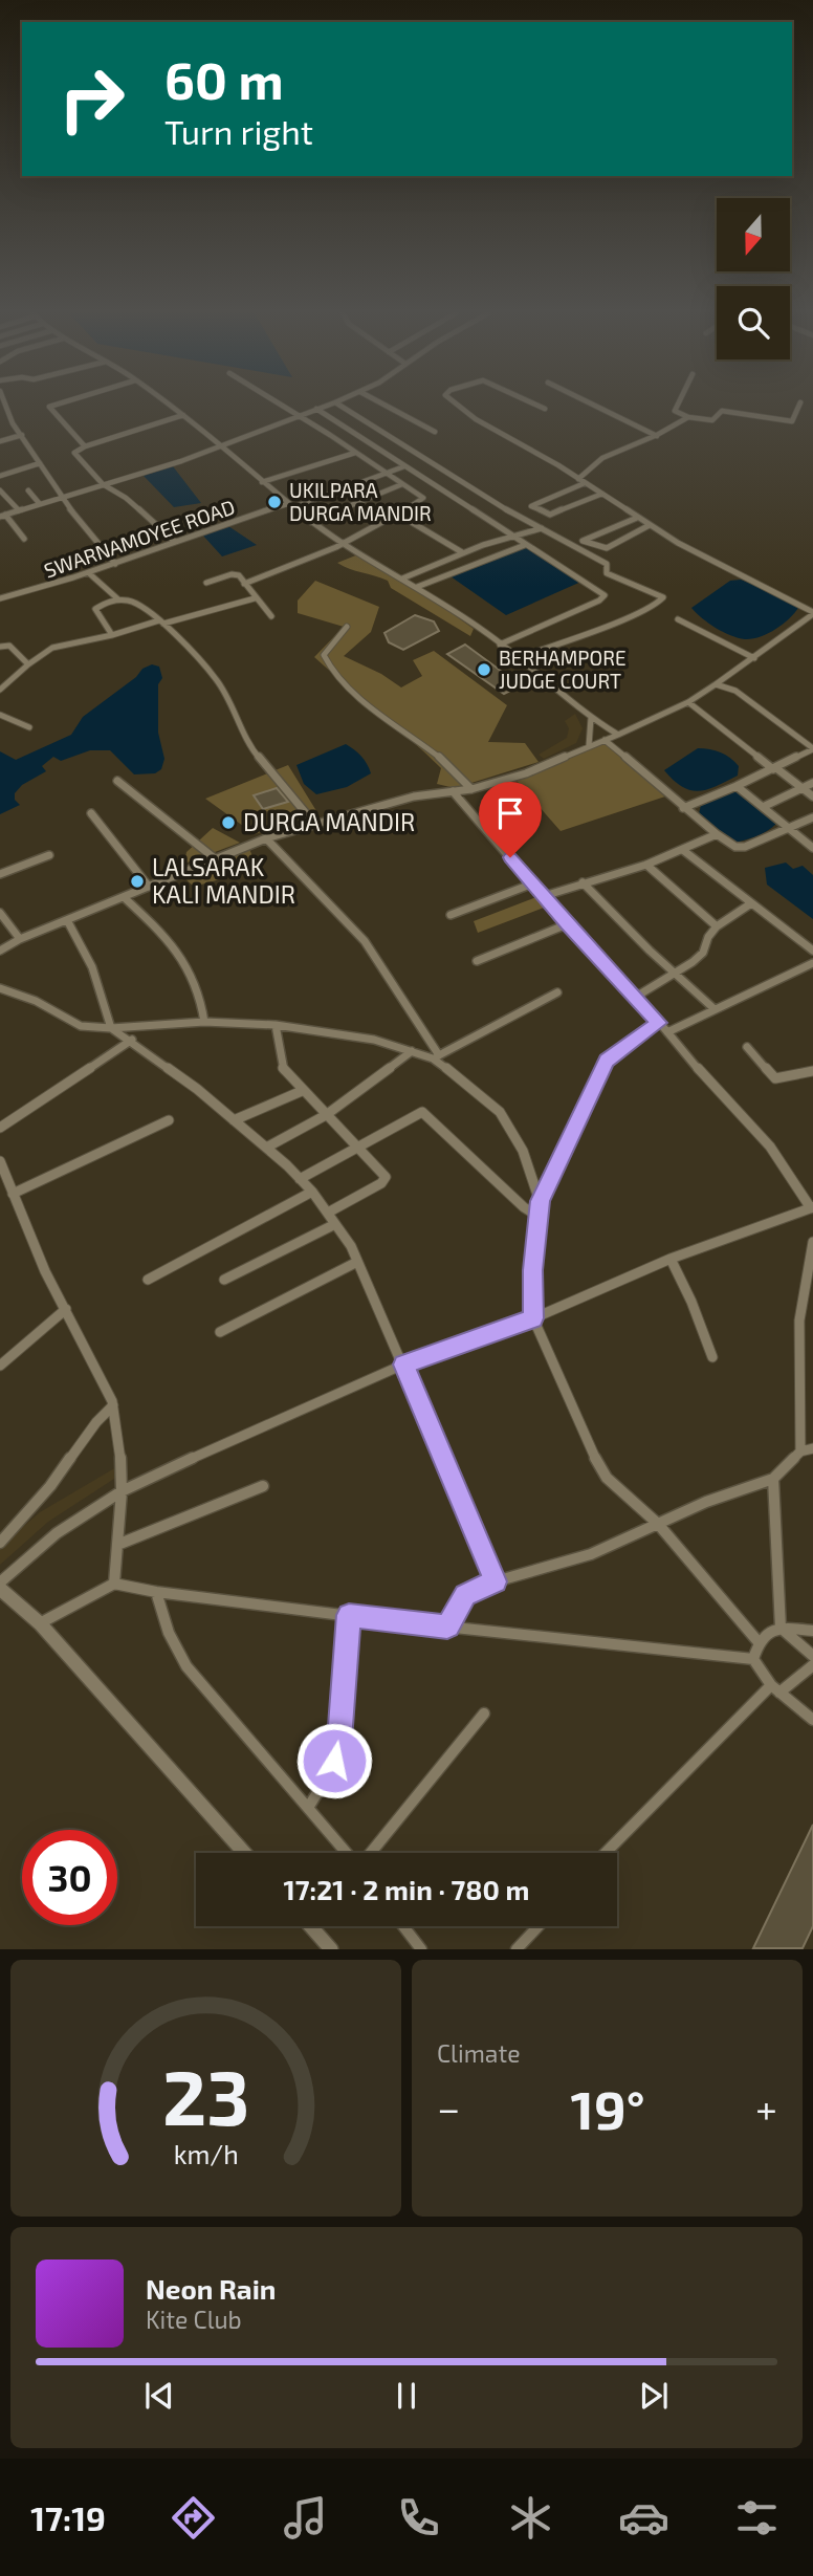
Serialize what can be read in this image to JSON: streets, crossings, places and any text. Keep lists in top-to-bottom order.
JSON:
{
  "streets": {
    "street": ["SWARNAMOYEE ROAD"]
  },
  "places": [
    "UKILPARA DURGA MANDIR",
    "BERHAMPORE JUDGE COURT",
    "DURGA MANDIR",
    "LALSARAK KALI MANDIR"
  ],
  "north": "bottom",
  "page": {
    "turn": ["60 m", "Turn right"],
    "limit": "30",
    "trip": "17:21 · 2 min · 780 m",
    "tile": "Climate",
    "heat": ["−", "19°", "+"],
    "song": ["Neon Rain", "Kite Club"],
    "tabs": "17:19",
    "gauge": ["23", "km/h"]
  }
}
